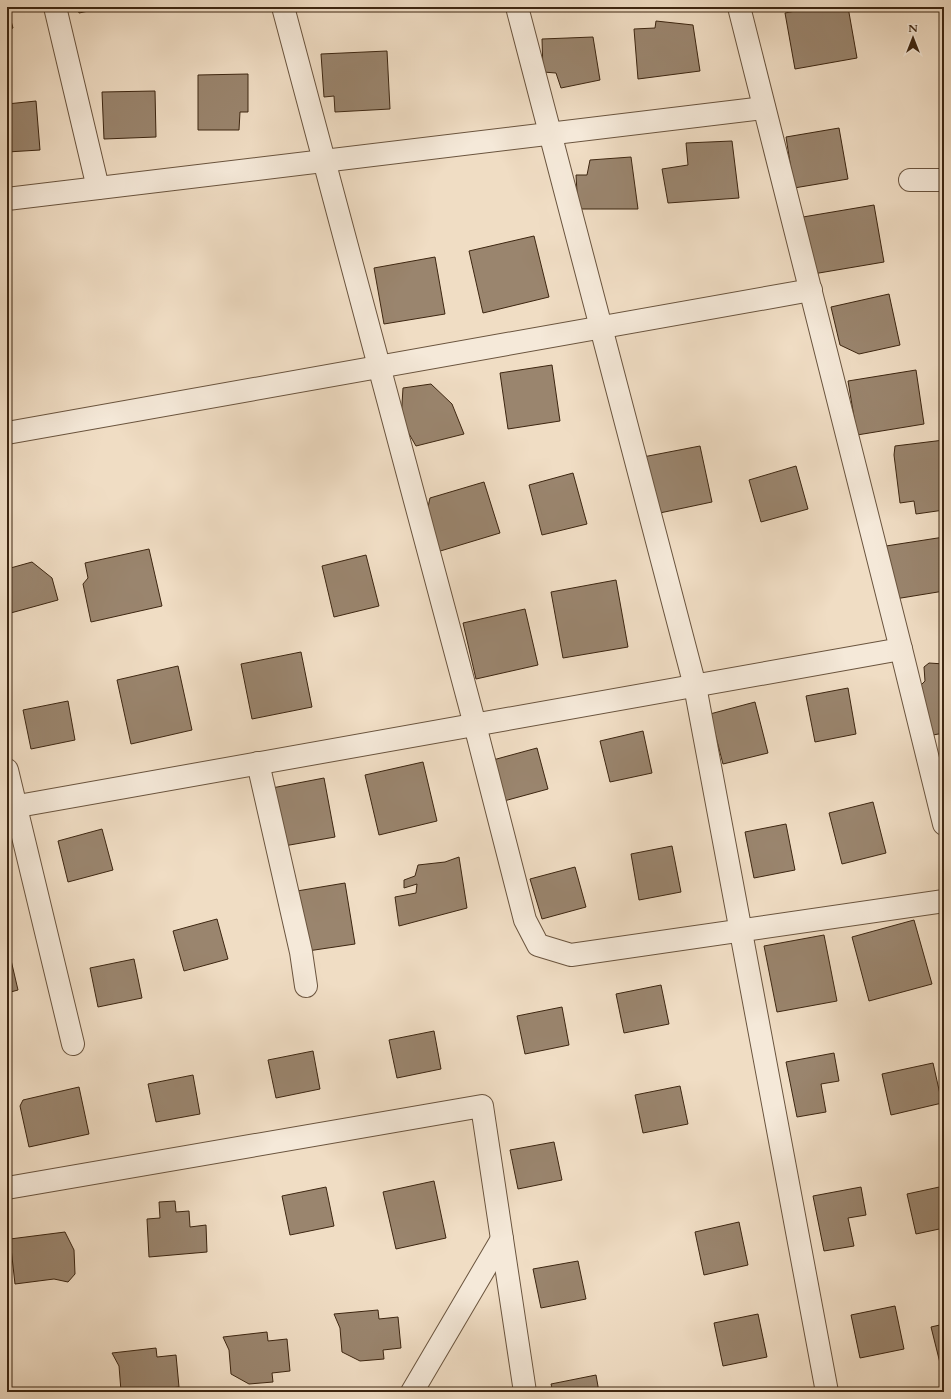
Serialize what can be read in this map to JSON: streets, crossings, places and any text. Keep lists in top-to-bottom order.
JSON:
{
  "north": "top"
}
